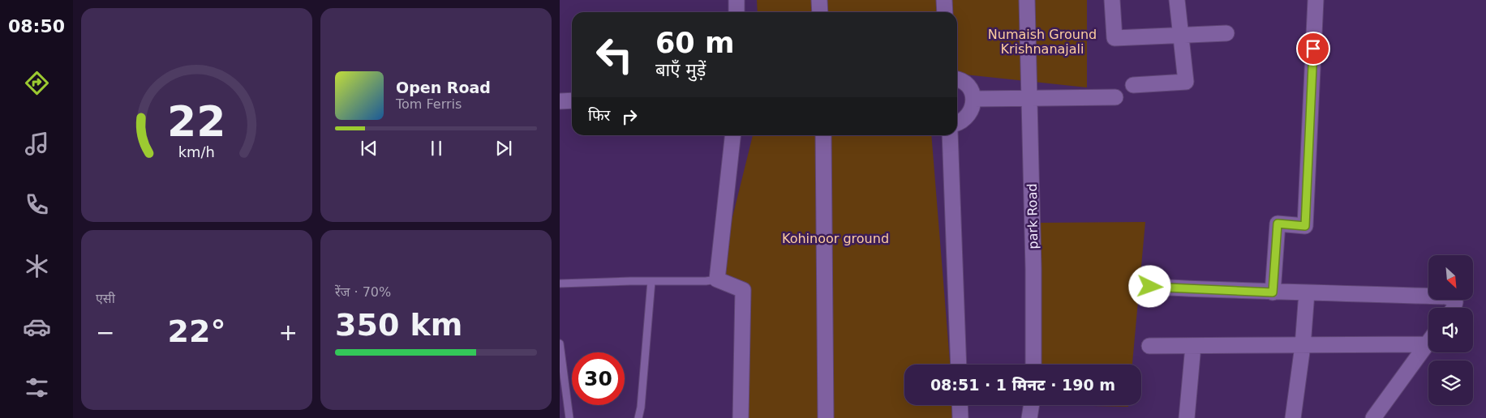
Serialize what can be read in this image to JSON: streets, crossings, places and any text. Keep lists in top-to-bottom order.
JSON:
{
  "streets": {
    "street": ["park Road"]
  },
  "parks": ["Numaish Ground Krishnanajali", "Kohinoor ground"],
  "north": "bottom right",
  "page": {
    "tabs": "08:50",
    "turn": ["60 m", "बाएँ मुड़ें"],
    "song": ["Open Road", "Tom Ferris"],
    "then": "फिर",
    "tile": [
      "एसी",
      ["रेंज · 70%", "350 km"]
    ],
    "heat": ["−", "22°", "+"],
    "limit": "30",
    "trip": "08:51 · 1 मिनट · 190 m",
    "gauge": ["22", "km/h"]
  }
}
